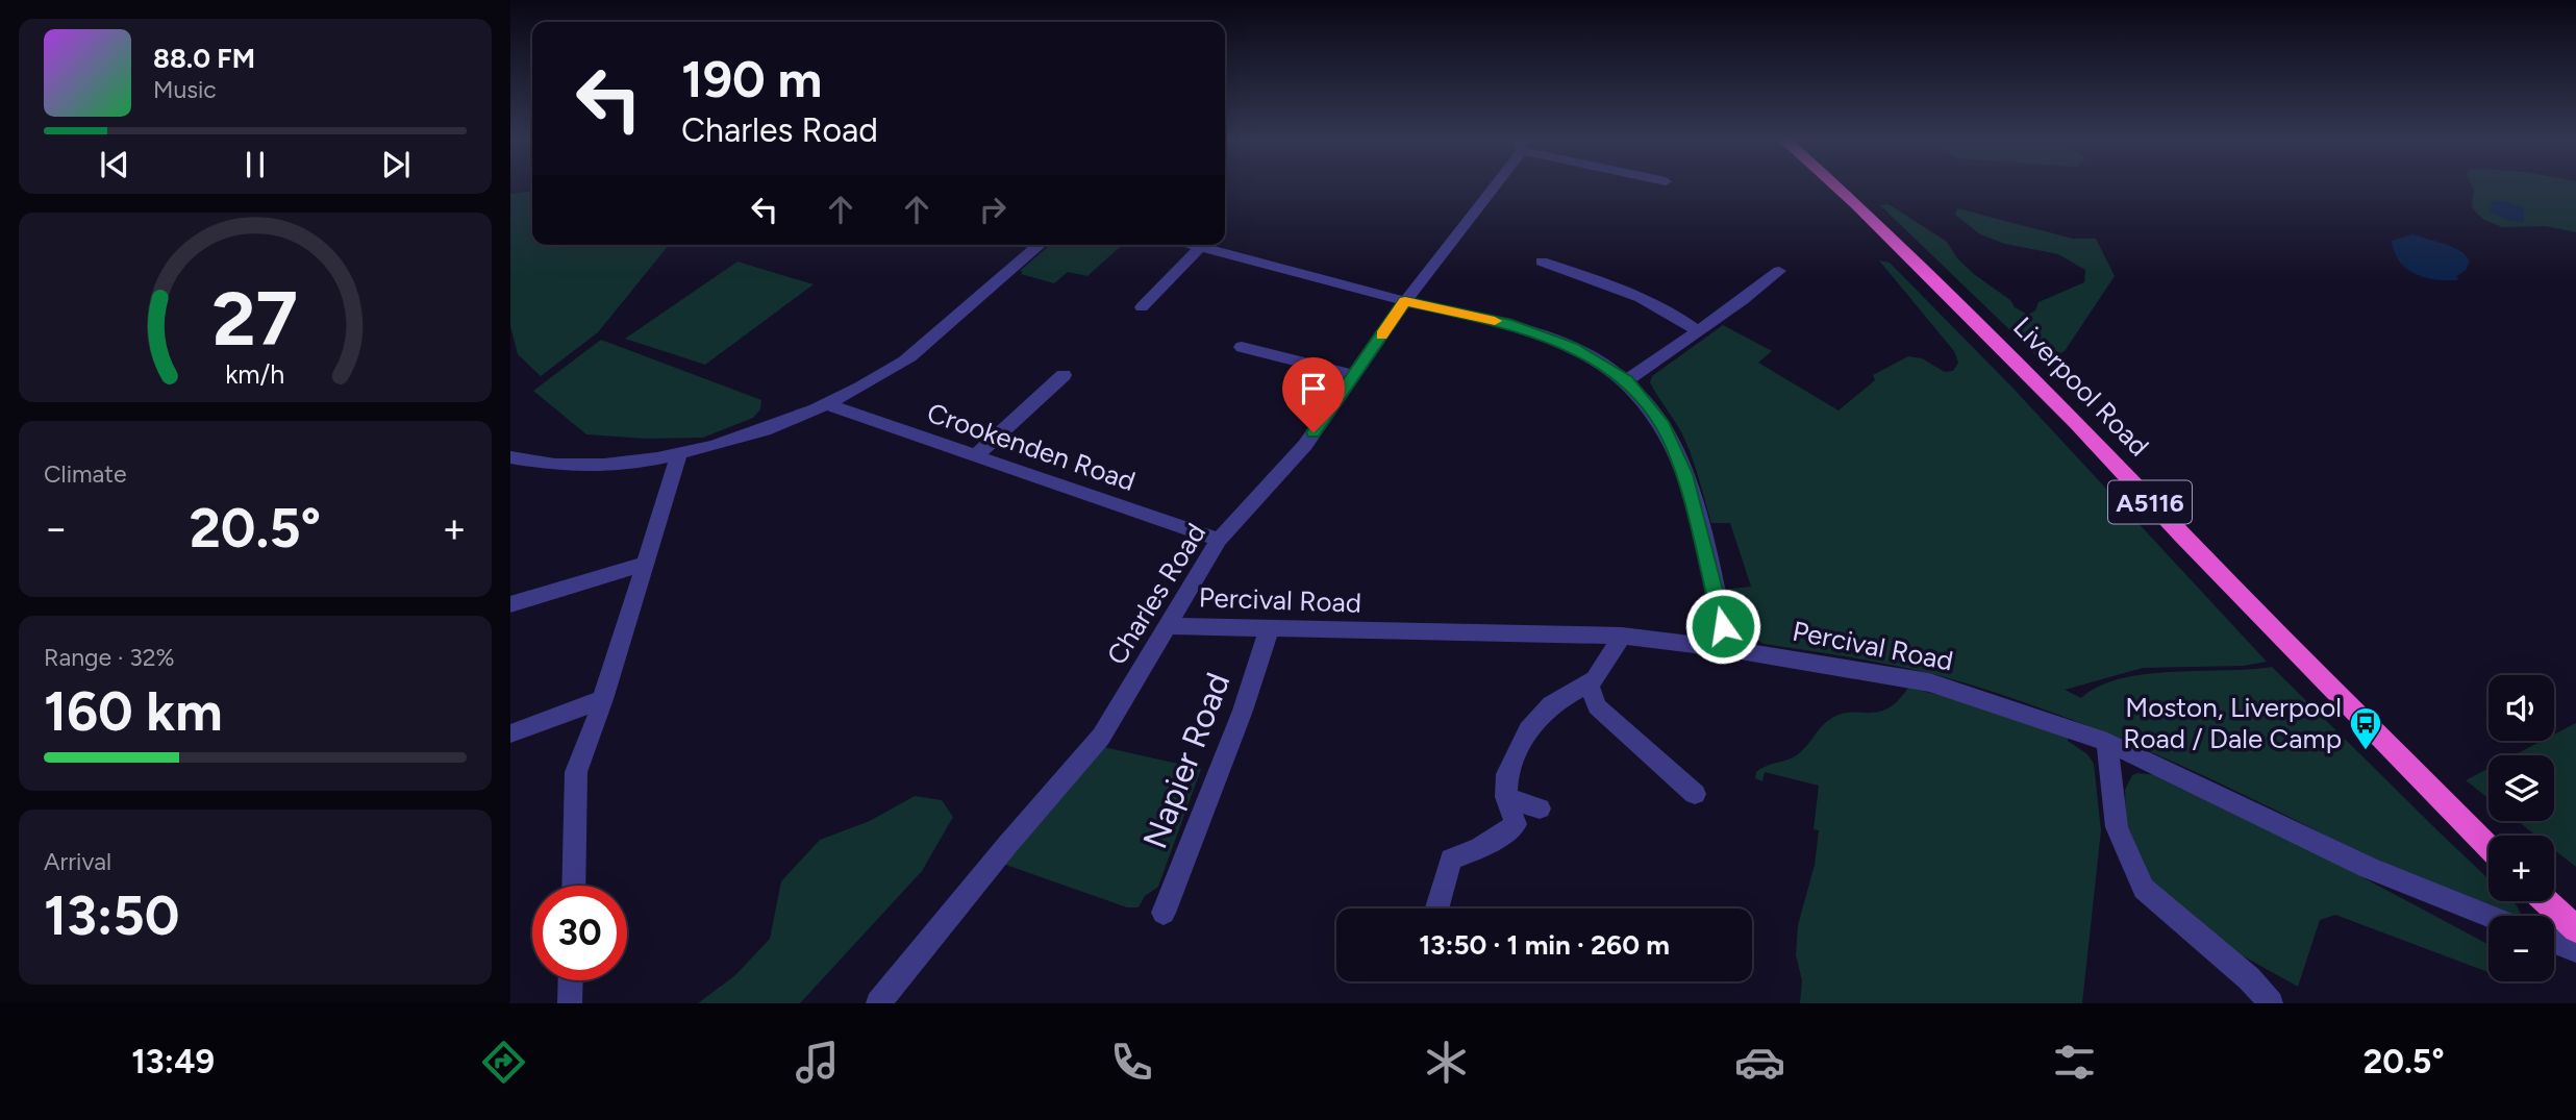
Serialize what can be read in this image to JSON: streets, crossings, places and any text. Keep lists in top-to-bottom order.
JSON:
{
  "streets": {
    "highway": ["Liverpool Road", "A5116"],
    "street": [
      "Crookenden Road",
      "Charles Road",
      "Percival Road",
      "Napier Road"
    ]
  },
  "crossings": [
    ["Crookenden Road", "Charles Road"],
    ["Charles Road", "Percival Road"],
    ["Percival Road", "Napier Road"]
  ],
  "places": {
    "bus stop": ["Moston, Liverpool Road / Dale Camp"]
  },
  "page": {
    "turn": ["190 m", "Charles Road"],
    "song": ["88.0 FM", "Music"],
    "tile": [
      "Climate",
      ["Range · 32%", "160 km"],
      ["Arrival", "13:50"]
    ],
    "heat": ["−", "20.5°", "+"],
    "map_buttons": ["+", "−"],
    "limit": "30",
    "trip": "13:50 · 1 min · 260 m",
    "tabs": ["13:49", "20.5°"],
    "gauge": ["27", "km/h"]
  }
}
